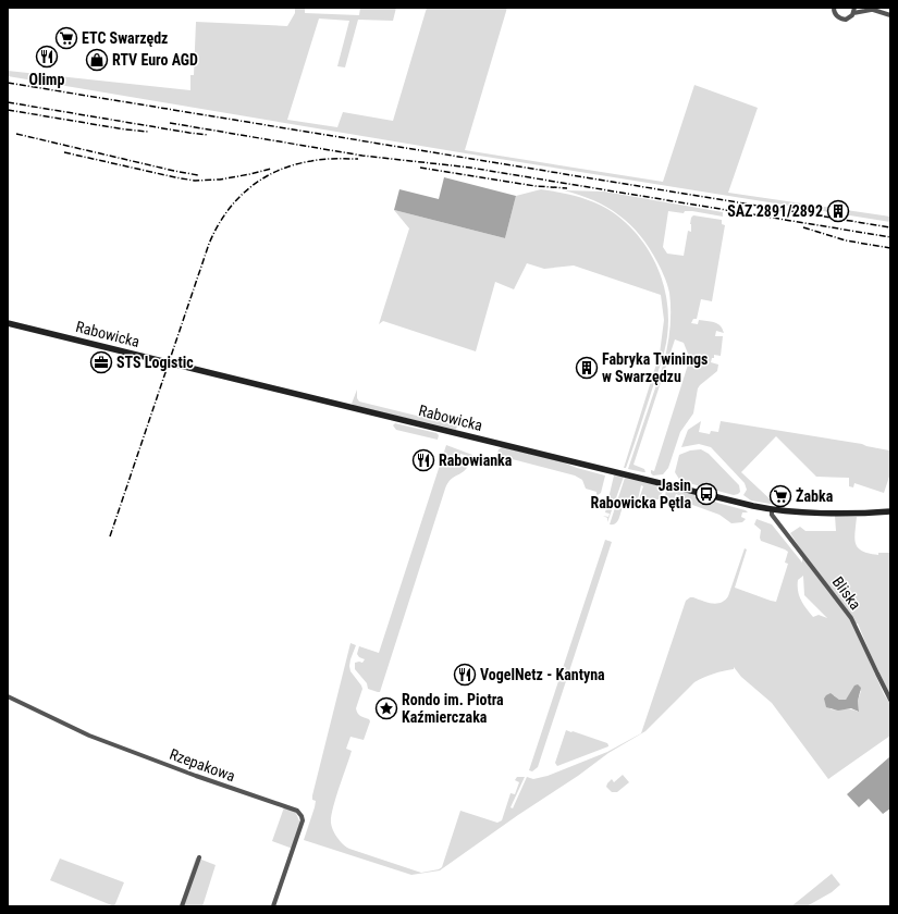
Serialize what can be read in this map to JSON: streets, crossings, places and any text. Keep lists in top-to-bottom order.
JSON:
{
  "streets": {
    "street": ["Rabowicka", "Bliska", "Rzepakowa"]
  },
  "crossings": [
    ["Rabowicka", "Bliska"]
  ],
  "places": {
    "supermarket": ["ETC Swarzędz", "Żabka"],
    "restaurant": ["Olimp", "Rabowianka", "VogelNetz - Kantyna"],
    "shop": ["RTV Euro AGD"],
    "building": ["SAZ 2891/2892", "Fabryka Twinings w Swarzędzu"],
    "office": ["STS Logistic"],
    "bus stop": ["Jasin Rabowicka Pętla"],
    "place": ["Rondo im. Piotra Kaźmierczaka"]
  }
}
